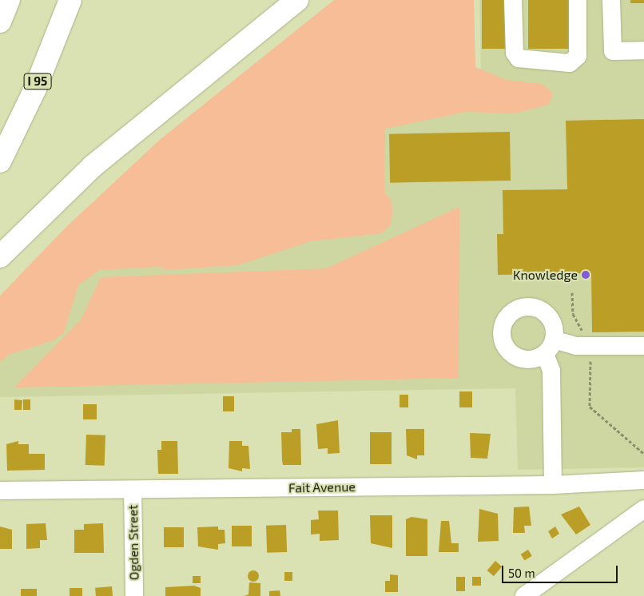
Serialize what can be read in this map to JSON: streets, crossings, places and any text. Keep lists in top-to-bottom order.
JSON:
{
  "streets": {
    "highway": ["I 95"],
    "street": ["Fait Avenue", "Ogden Street"]
  },
  "crossings": [
    ["Fait Avenue", "Ogden Street"]
  ],
  "places": ["Knowledge"],
  "scale_bar": "50 m"
}
